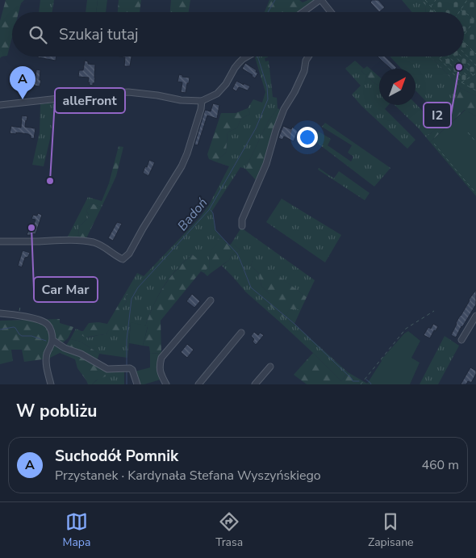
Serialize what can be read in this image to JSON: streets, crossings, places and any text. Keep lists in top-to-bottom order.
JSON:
{
  "water": ["Badoń"],
  "places": ["I2", "alleFront", "Car Mar"],
  "north": "top right",
  "page": {
    "search": "Szukaj tutaj",
    "pins": "A",
    "heading": "W pobliżu",
    "list": [
      {
        "mark": "A",
        "name": "Suchodół Pomnik",
        "note": "Przystanek · Kardynała Stefana Wyszyńskiego",
        "value": "460 m"
      }
    ],
    "nav": ["Mapa", "Trasa", "Zapisane"]
  }
}
